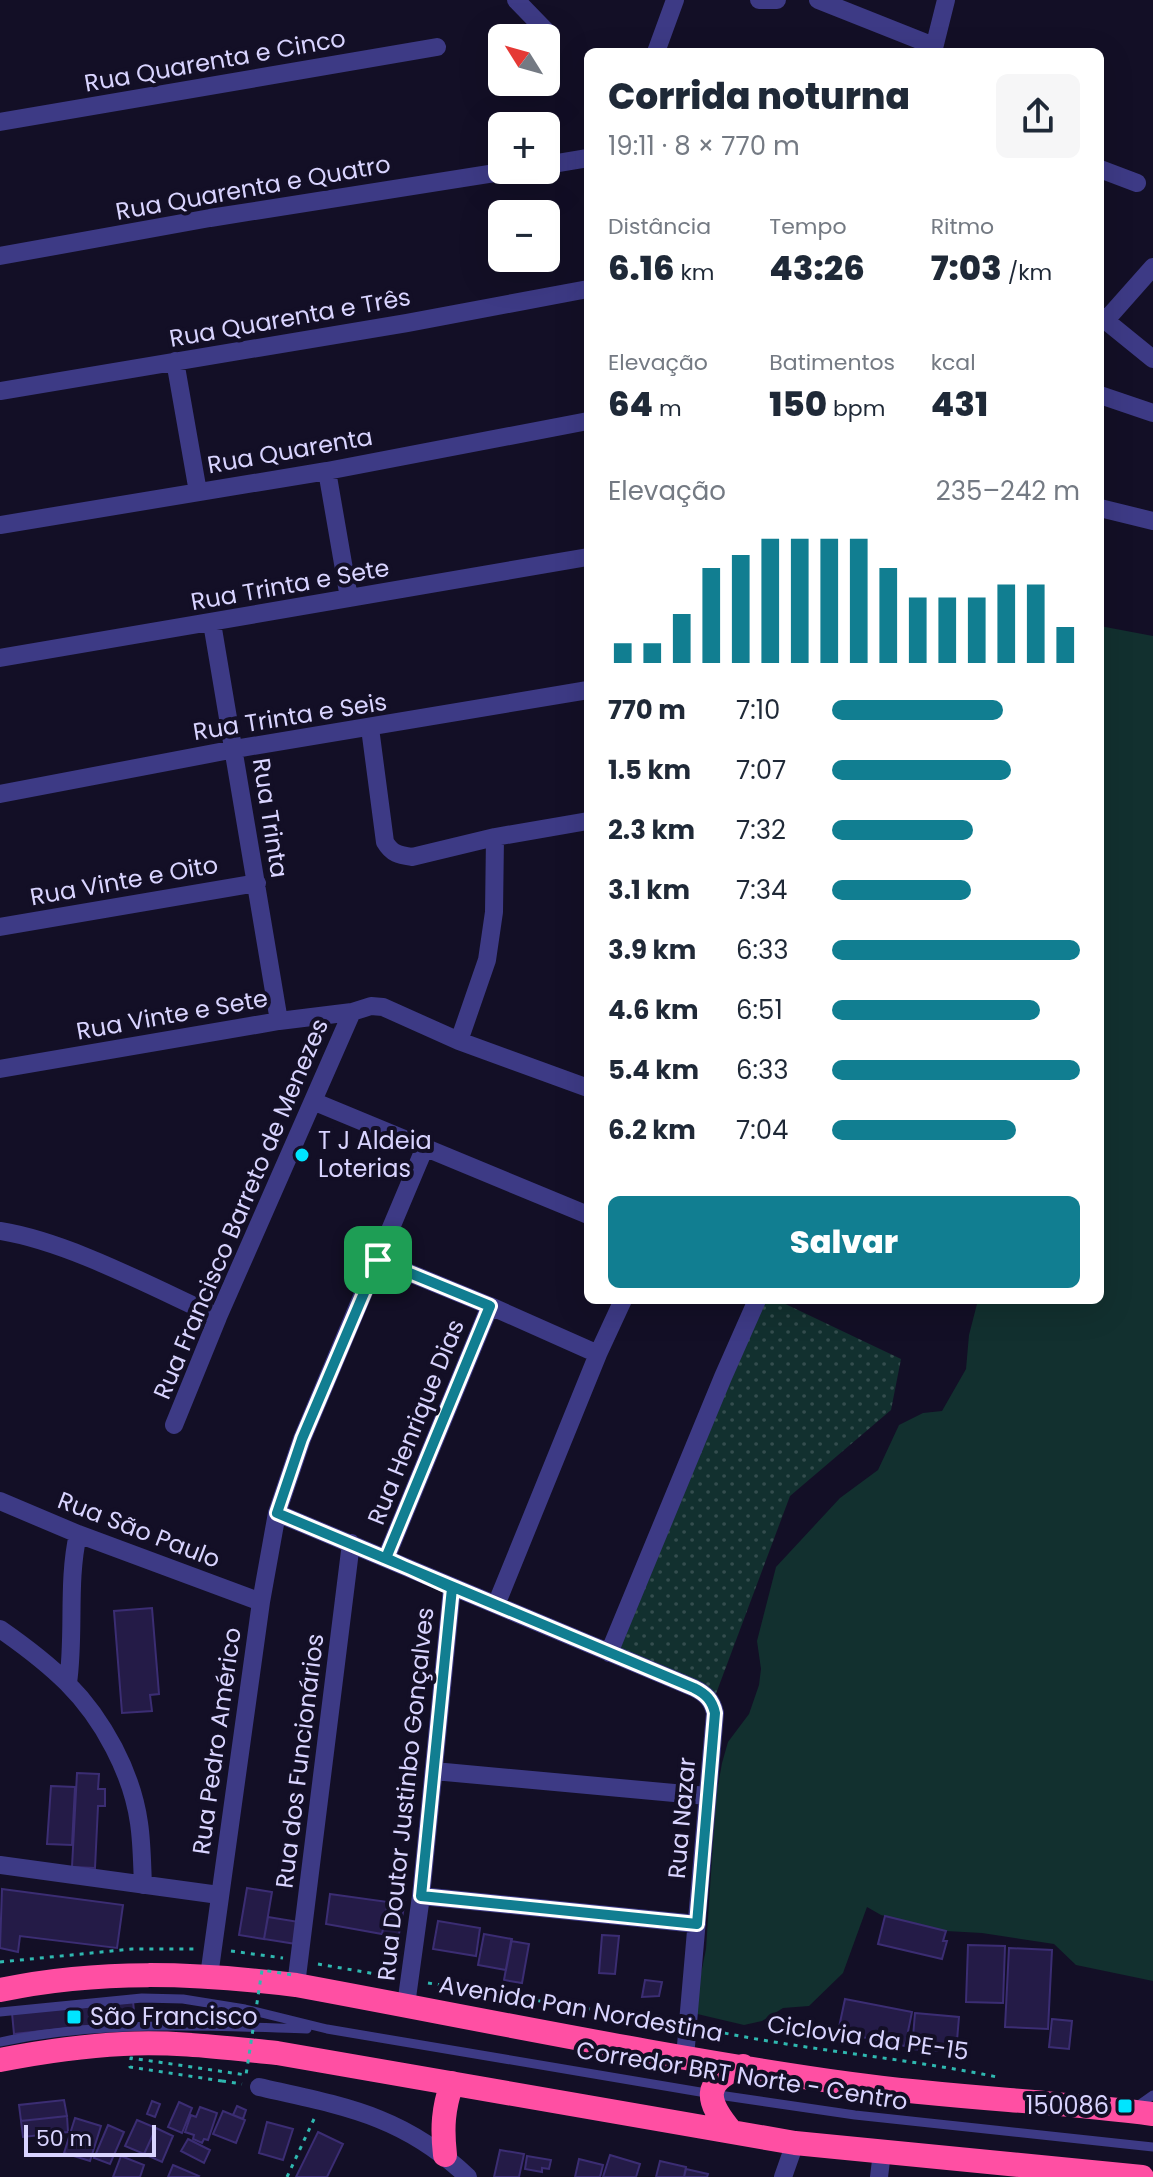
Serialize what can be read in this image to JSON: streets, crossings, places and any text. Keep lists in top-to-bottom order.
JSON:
{
  "streets": {
    "highway": ["Avenida Pan Nordestina"],
    "street": [
      "Rua Quarenta e Cinco",
      "Rua Quarenta e Quatro",
      "Rua Quarenta e Três",
      "Rua Quarenta",
      "Rua Trinta e Sete",
      "Rua Trinta e Seis",
      "Rua Trinta",
      "Rua Vinte e Oito",
      "Rua Vinte e Sete",
      "Rua Francisco Barreto de Menezes",
      "Rua Henrique Dias",
      "Rua São Paulo",
      "Rua Pedro Américo",
      "Rua dos Funcionários",
      "Rua Doutor Justinbo Gonçalves",
      "Rua Nazar"
    ],
    "lane": ["Corredor BRT Norte - Centro"],
    "path": ["Ciclovia da PE-15"]
  },
  "crossings": [
    ["Rua Trinta e Sete", "Rua Trinta"],
    ["Rua Trinta e Seis", "Rua Trinta"],
    ["Rua Trinta", "Rua Vinte e Oito"],
    ["Rua Trinta", "Rua Vinte e Sete"],
    ["Rua Vinte e Sete", "Rua Francisco Barreto de Menezes"],
    ["Rua São Paulo", "Rua Pedro Américo"],
    ["Rua Pedro Américo", "Avenida Pan Nordestina"],
    ["Rua dos Funcionários", "Avenida Pan Nordestina"],
    ["Rua Doutor Justinbo Gonçalves", "Avenida Pan Nordestina"],
    ["Rua Nazar", "Avenida Pan Nordestina"],
    ["Rua Nazar", "Ciclovia da PE-15"]
  ],
  "places": {
    "other": ["T J Aldeia Loterias"],
    "transit": ["São Francisco", "150086"]
  },
  "scale_bar": "50 m",
  "north": "top left",
  "page": {
    "map_buttons": ["+", "−"],
    "heading": ["Corrida noturna", "19:11 · 8 × 770 m"],
    "stats": [
      ["Distância", "6.16 km"],
      ["Tempo", "43:26"],
      ["Ritmo", "7:03 /km"],
      ["Elevação", "64 m"],
      ["Batimentos", "150 bpm"],
      ["kcal", "431"]
    ],
    "chart": ["Elevação", "235–242 m"],
    "list": [
      {
        "name": "770 m",
        "note": "7:10"
      },
      {
        "name": "1.5 km",
        "note": "7:07"
      },
      {
        "name": "2.3 km",
        "note": "7:32"
      },
      {
        "name": "3.1 km",
        "note": "7:34"
      },
      {
        "name": "3.9 km",
        "note": "6:33"
      },
      {
        "name": "4.6 km",
        "note": "6:51"
      },
      {
        "name": "5.4 km",
        "note": "6:33"
      },
      {
        "name": "6.2 km",
        "note": "7:04"
      }
    ],
    "buttons": "Salvar",
    "scale": "50 m"
  }
}
